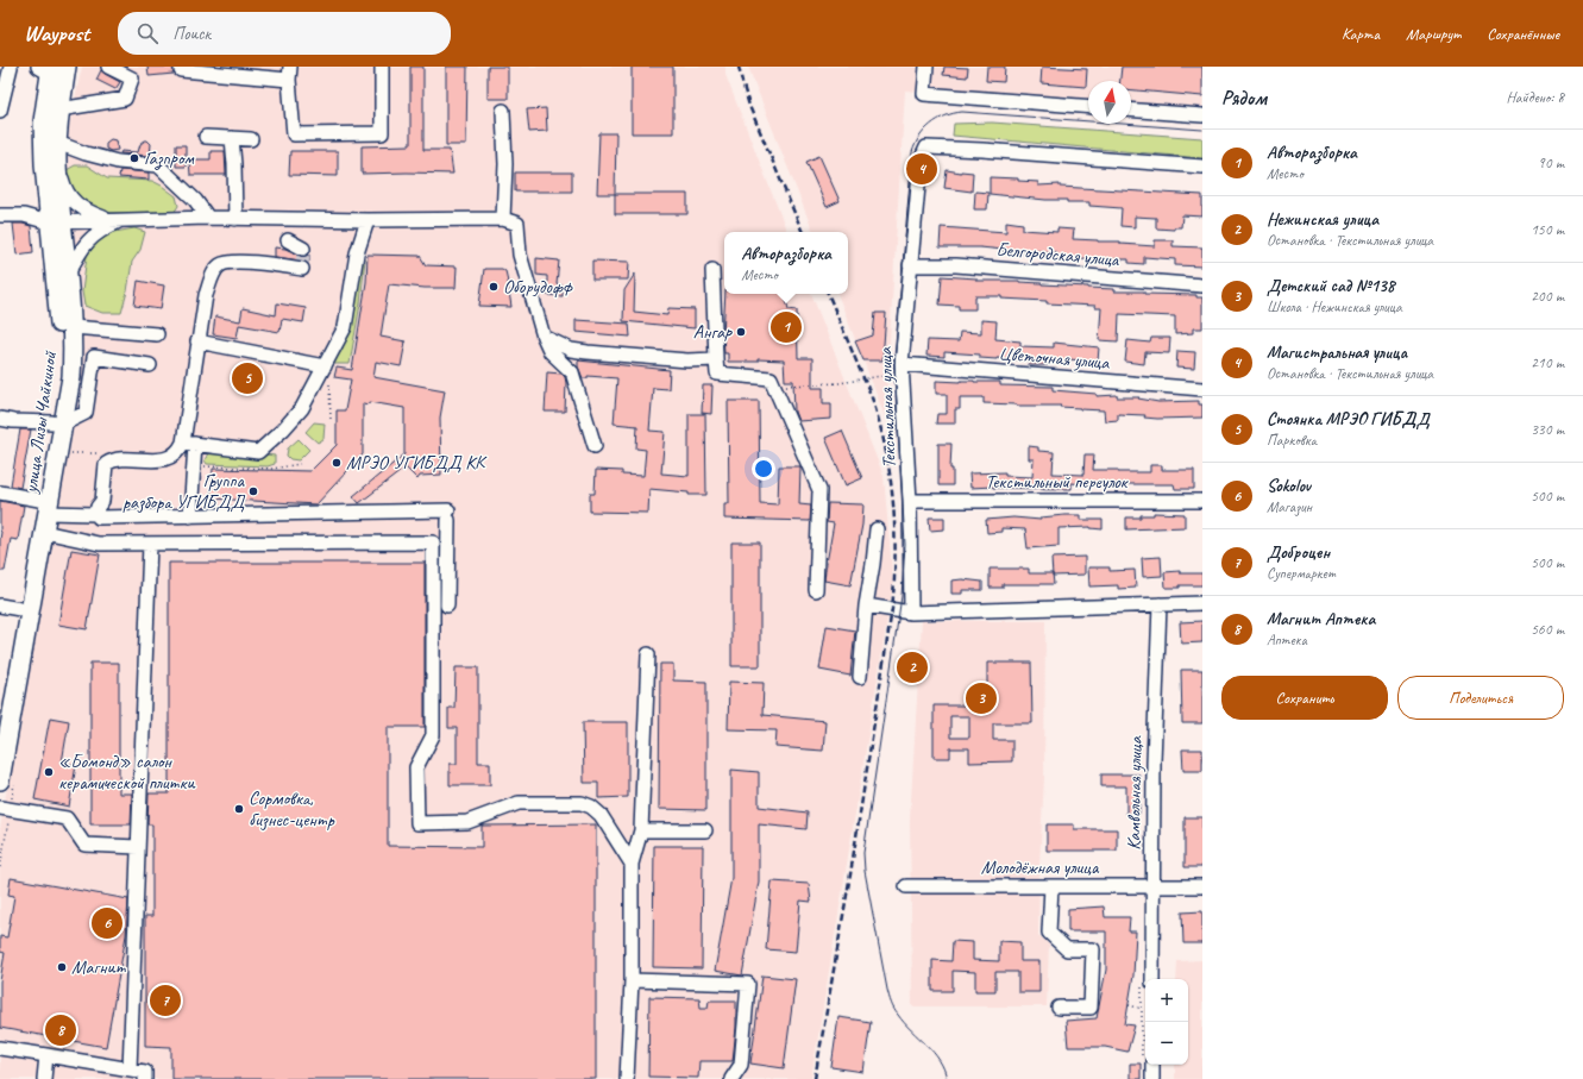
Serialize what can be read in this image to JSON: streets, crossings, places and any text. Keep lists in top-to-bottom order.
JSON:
{
  "streets": {
    "main road": ["улица Лизы Чайкиной"],
    "street": [
      "Белгородская улица",
      "Цветочная улица",
      "Текстильная улица",
      "Текстильный переулок",
      "Камвольная улица",
      "Молодёжная улица"
    ]
  },
  "crossings": [
    ["Белгородская улица", "Текстильная улица"],
    ["Цветочная улица", "Текстильная улица"],
    ["Текстильная улица", "Текстильный переулок"],
    ["Камвольная улица", "Молодёжная улица"]
  ],
  "places": [
    "Газпром",
    "Оборудофф",
    "Ангар",
    "МРЭО УГИБДД КК",
    "Группа разбора УГИБДД",
    "«Бомонд» салон керамической плитки",
    "Сормовка, бизнес-центр",
    "Магнит"
  ],
  "north": "top",
  "page": {
    "header": "Waypost",
    "search": "Поиск",
    "nav": ["Карта", "Маршрут", "Сохранённые"],
    "heading": ["Рядом", "Найдено: 8"],
    "list": [
      {
        "mark": "1",
        "name": "Авторазборка",
        "note": "Место",
        "value": "90 m"
      },
      {
        "mark": "2",
        "name": "Нежинская улица",
        "note": "Остановка · Текстильная улица",
        "value": "150 m"
      },
      {
        "mark": "3",
        "name": "Детский сад №138",
        "note": "Школа · Нежинская улица",
        "value": "200 m"
      },
      {
        "mark": "4",
        "name": "Магистральная улица",
        "note": "Остановка · Текстильная улица",
        "value": "210 m"
      },
      {
        "mark": "5",
        "name": "Стоянка МРЭО ГИБДД",
        "note": "Парковка",
        "value": "330 m"
      },
      {
        "mark": "6",
        "name": "Sokolov",
        "note": "Магазин",
        "value": "500 m"
      },
      {
        "mark": "7",
        "name": "Доброцен",
        "note": "Супермаркет",
        "value": "500 m"
      },
      {
        "mark": "8",
        "name": "Магнит Аптека",
        "note": "Аптека",
        "value": "560 m"
      }
    ],
    "pins": [
      "4",
      "1",
      "5",
      "2",
      "3",
      "6",
      "7",
      "8"
    ],
    "popup": ["Авторазборка", "Место"],
    "buttons": ["Сохранить", "Поделиться"],
    "map_buttons": ["+", "−"]
  }
}
